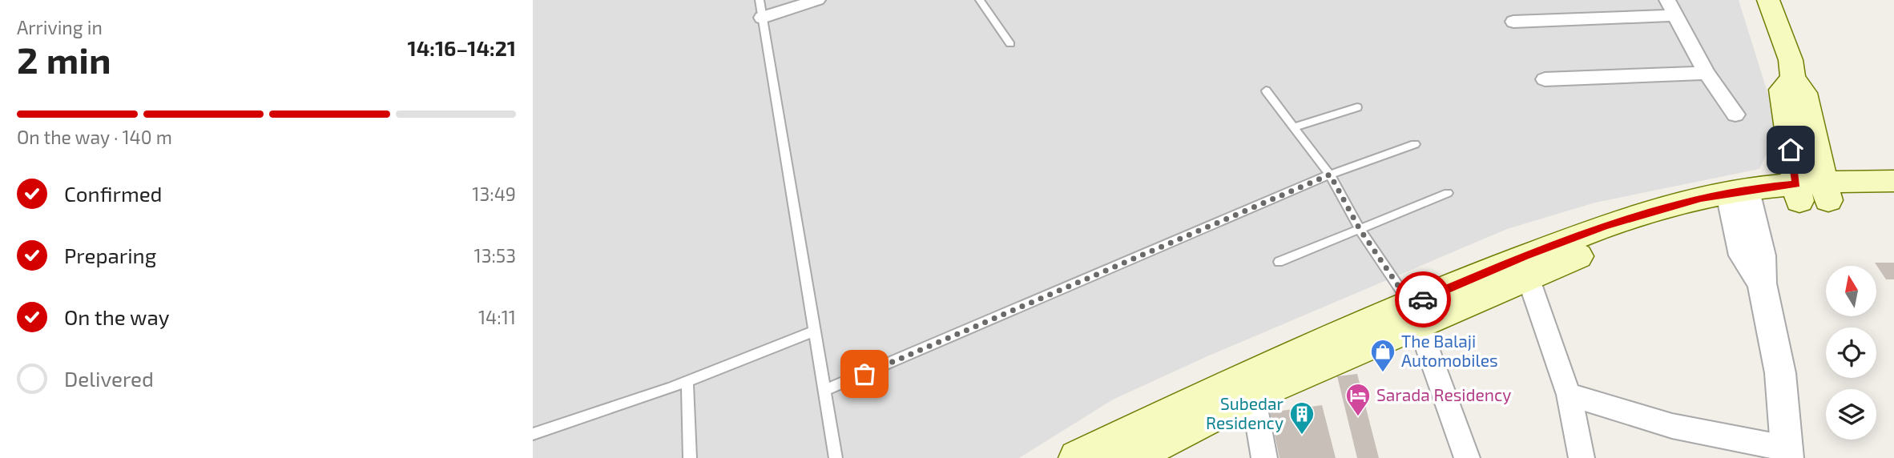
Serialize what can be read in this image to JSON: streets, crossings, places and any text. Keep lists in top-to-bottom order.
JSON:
{
  "places": {
    "shop": ["The Balaji Automobiles"],
    "hotel": ["Sarada Residency"],
    "building": ["Subedar Residency"]
  },
  "north": "top",
  "page": {
    "heading": ["2 min", "Arriving in", "14:16–14:21"],
    "bar": "On the way · 140 m",
    "list": [
      ["Confirmed", "13:49"],
      ["Preparing", "13:53"],
      ["On the way", "14:11"],
      "Delivered"
    ]
  }
}
